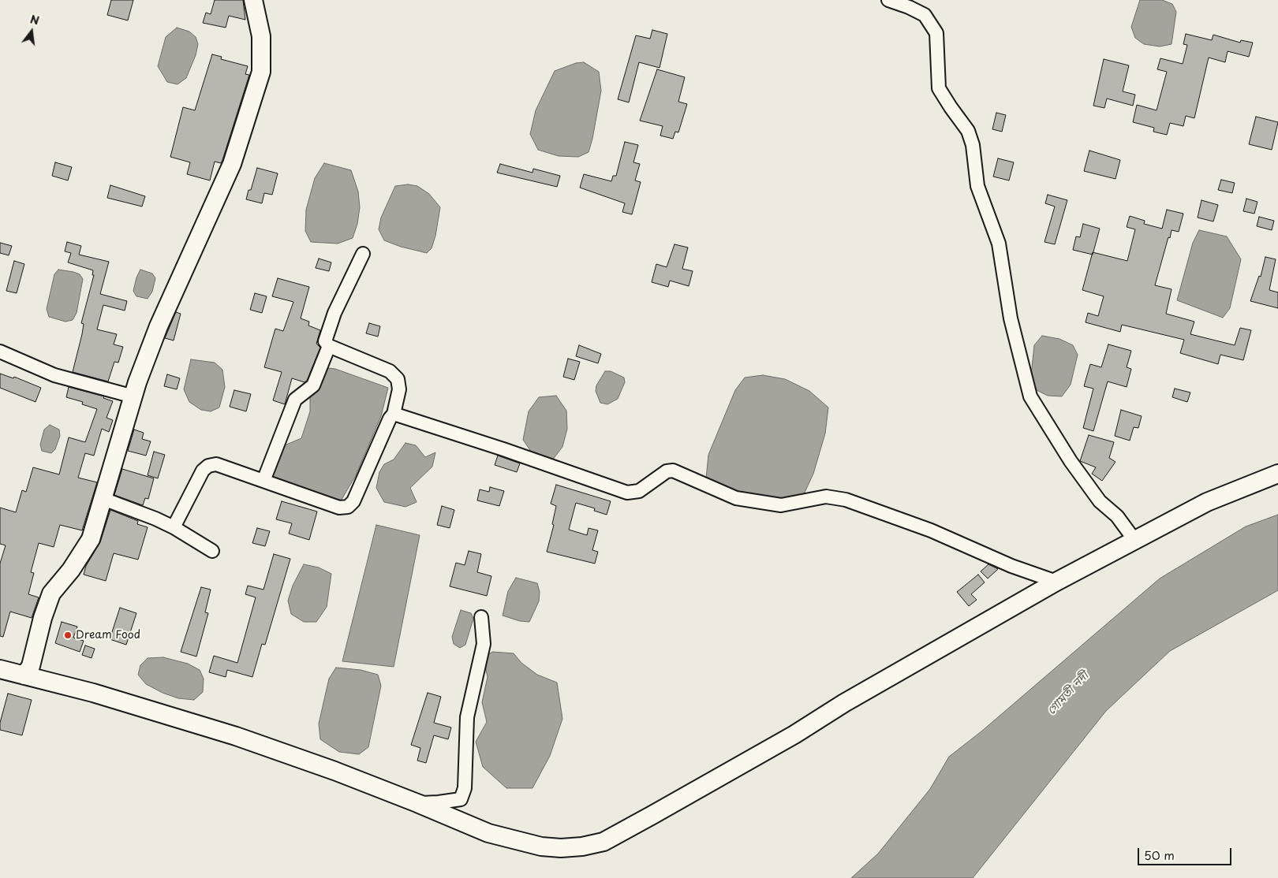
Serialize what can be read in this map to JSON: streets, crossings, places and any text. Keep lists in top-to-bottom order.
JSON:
{
  "water": ["গোমতী নদী"],
  "places": ["Dream Food"],
  "scale_bar": "50 m",
  "north": "top"
}
